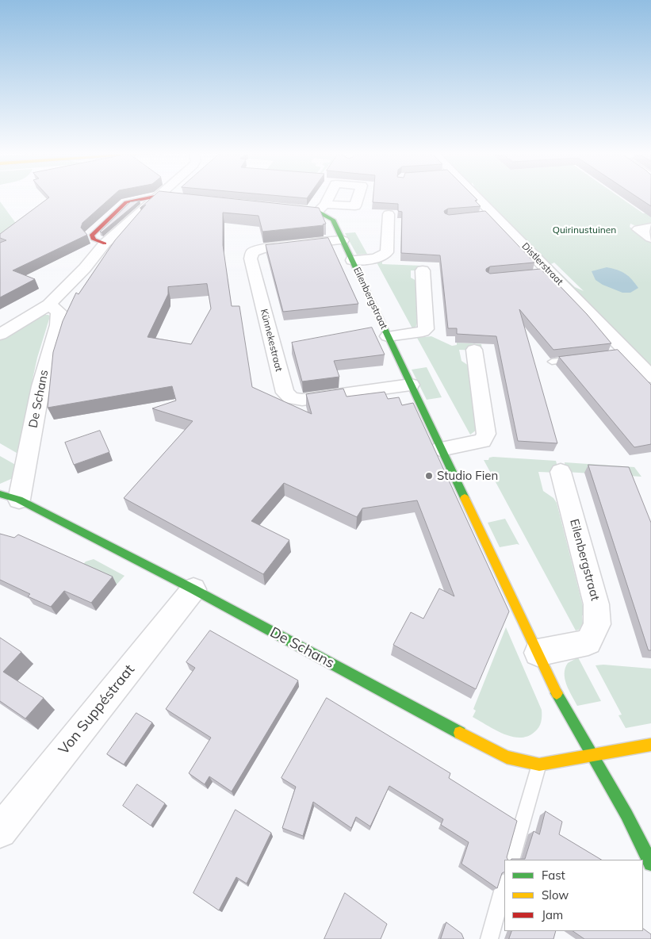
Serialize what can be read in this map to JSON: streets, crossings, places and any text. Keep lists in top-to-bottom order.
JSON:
{
  "streets": {
    "street": [
      "Distlerstraat",
      "Eilenbergstraat",
      "Künnekestraat",
      "De Schans",
      "Von Suppéstraat"
    ]
  },
  "crossings": [
    ["Eilenbergstraat", "Künnekestraat"],
    ["Eilenbergstraat", "De Schans"],
    ["De Schans", "Von Suppéstraat"]
  ],
  "parks": ["Quirinustuinen"],
  "places": ["Studio Fien"],
  "legend": ["Fast", "Slow", "Jam"]
}
